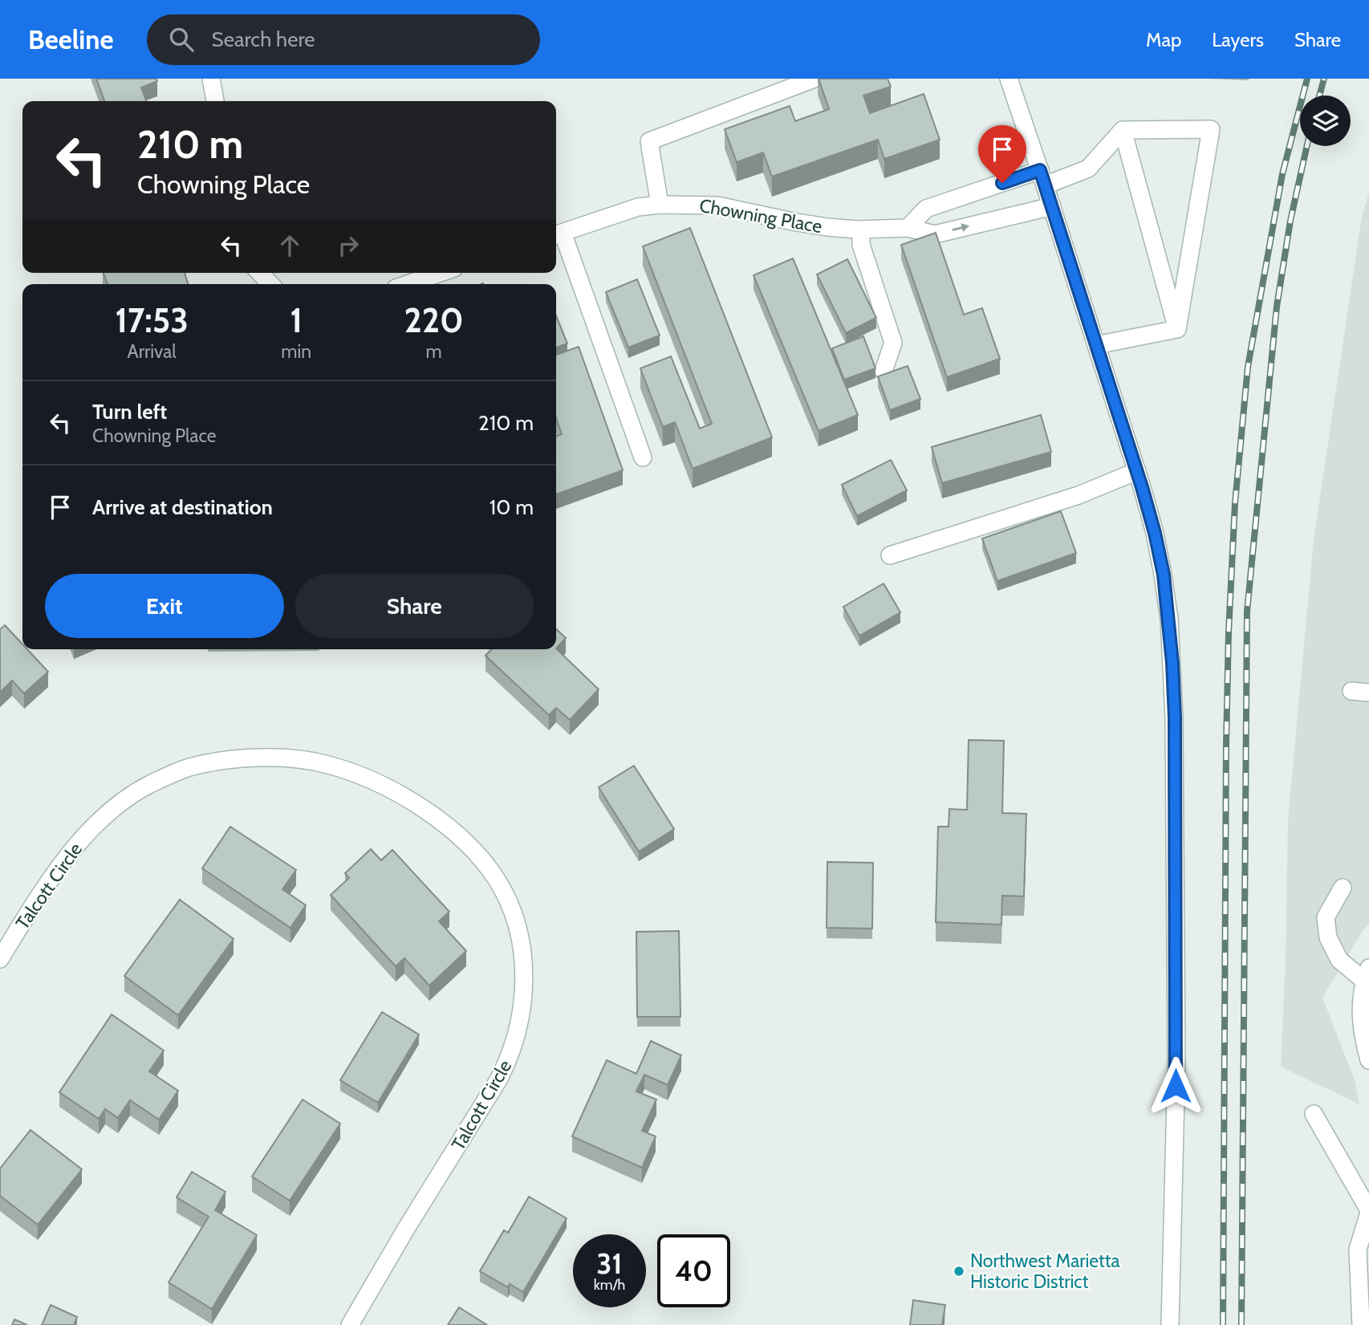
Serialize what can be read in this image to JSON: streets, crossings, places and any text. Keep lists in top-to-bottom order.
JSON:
{
  "streets": {
    "street": ["Chowning Place", "Talcott Circle"]
  },
  "places": ["Northwest Marietta Historic District"],
  "page": {
    "header": "Beeline",
    "search": "Search here",
    "nav": ["Map", "Layers", "Share"],
    "turn": ["210 m", "Chowning Place"],
    "eta": [
      "17:53",
      "Arrival",
      "1",
      "min",
      "220",
      "m"
    ],
    "list": [
      {
        "name": "Turn left",
        "note": "Chowning Place",
        "value": "210 m"
      },
      {
        "name": "Arrive at destination",
        "value": "10 m"
      }
    ],
    "buttons": ["Exit", "Share"],
    "speed": "31 km/h",
    "limit": "40"
  }
}
